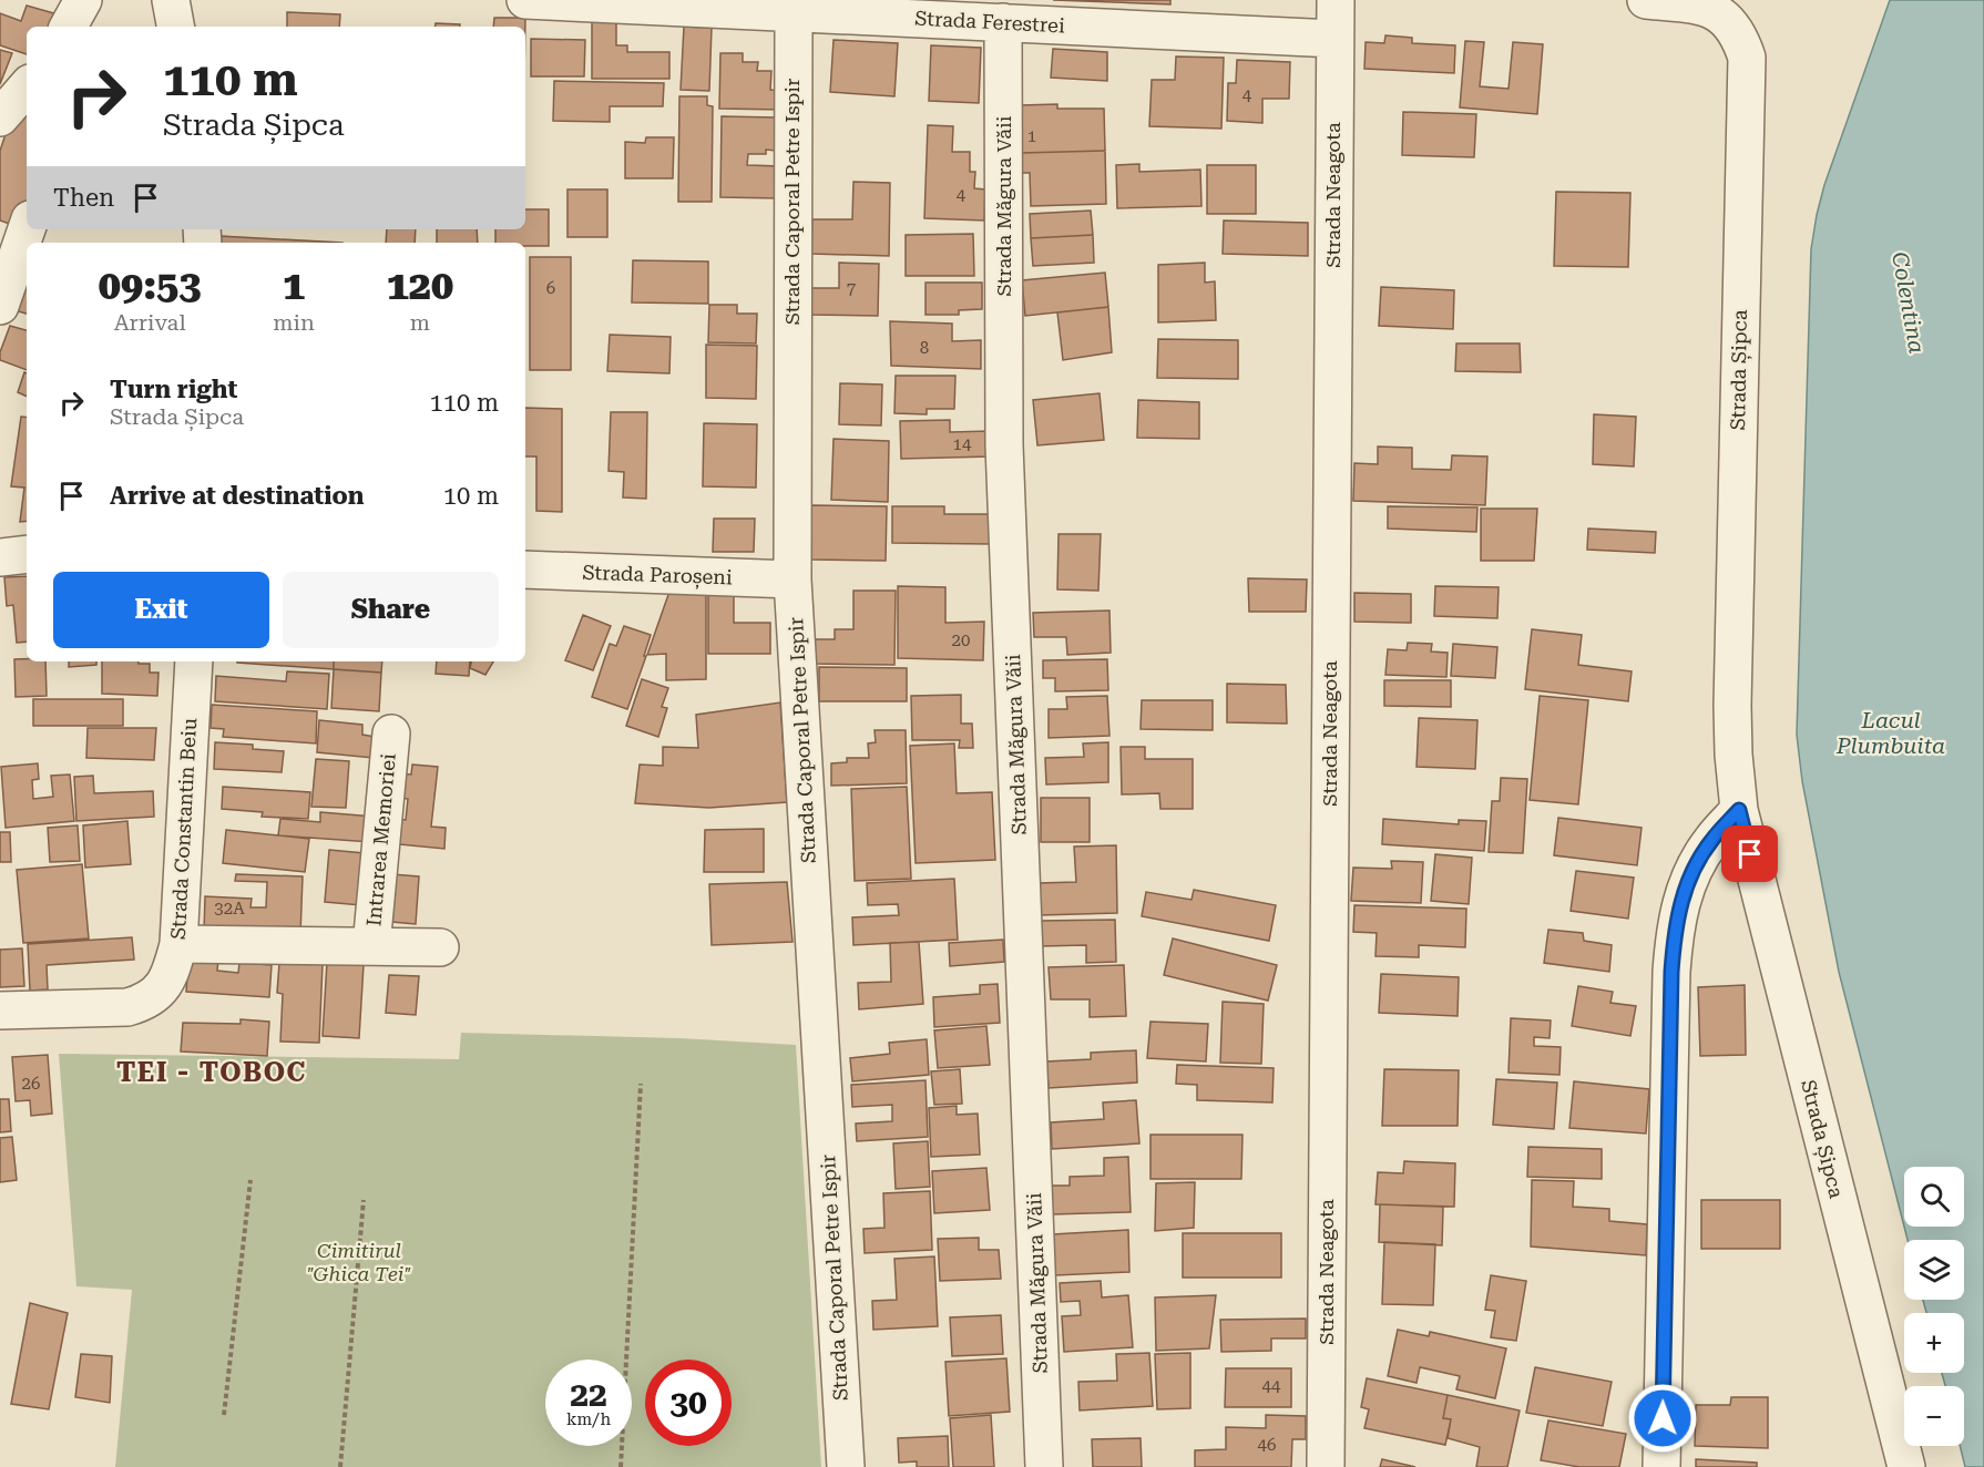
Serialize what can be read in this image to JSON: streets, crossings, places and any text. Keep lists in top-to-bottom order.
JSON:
{
  "streets": {
    "street": [
      "Strada Ferestrei",
      "Strada Neagota",
      "Strada Caporal Petre Ispir",
      "Strada Măgura Văii",
      "Strada Șipca",
      "Strada Paroșeni",
      "Strada Constantin Beiu",
      "Intrarea Memoriei"
    ]
  },
  "crossings": [
    ["Strada Ferestrei", "Strada Neagota"],
    ["Strada Ferestrei", "Strada Caporal Petre Ispir"],
    ["Strada Ferestrei", "Strada Măgura Văii"],
    ["Strada Caporal Petre Ispir", "Strada Paroșeni"]
  ],
  "districts": ["TEI - TOBOC"],
  "water": ["Colentina", "Lacul Plumbuita"],
  "parks": ["Cimitirul \"Ghica Tei\""],
  "house_numbers": [
    "4",
    "1",
    "4",
    "6",
    "7",
    "8",
    "14",
    "20",
    "32A",
    "26",
    "44",
    "46"
  ],
  "page": {
    "turn": ["110 m", "Strada Șipca"],
    "then": "Then",
    "eta": [
      "09:53",
      "Arrival",
      "1",
      "min",
      "120",
      "m"
    ],
    "list": [
      {
        "name": "Turn right",
        "note": "Strada Șipca",
        "value": "110 m"
      },
      {
        "name": "Arrive at destination",
        "value": "10 m"
      }
    ],
    "buttons": ["Exit", "Share"],
    "map_buttons": ["+", "−"],
    "speed": "22 km/h",
    "limit": "30"
  }
}
